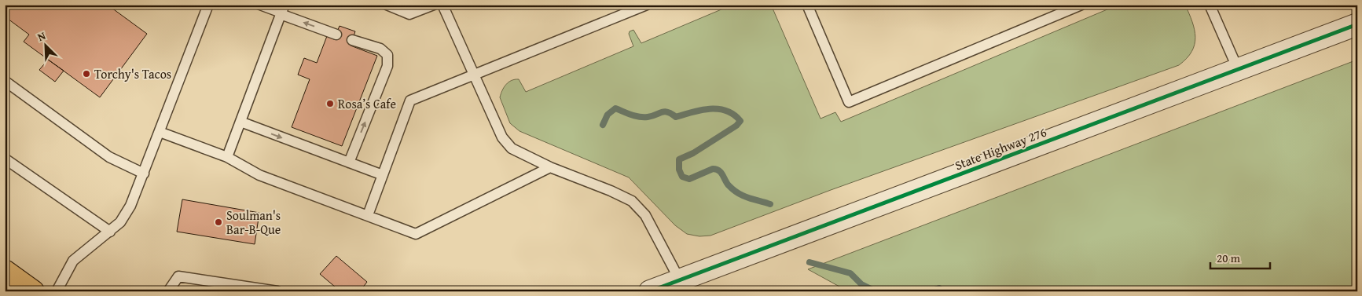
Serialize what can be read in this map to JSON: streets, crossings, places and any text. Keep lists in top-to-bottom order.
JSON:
{
  "streets": {
    "street": ["State Highway 276"]
  },
  "places": ["Torchy's Tacos", "Rosa’s Cafe", "Soulman's Bar-B-Que"],
  "scale_bar": "20 m",
  "north": "top left"
}
